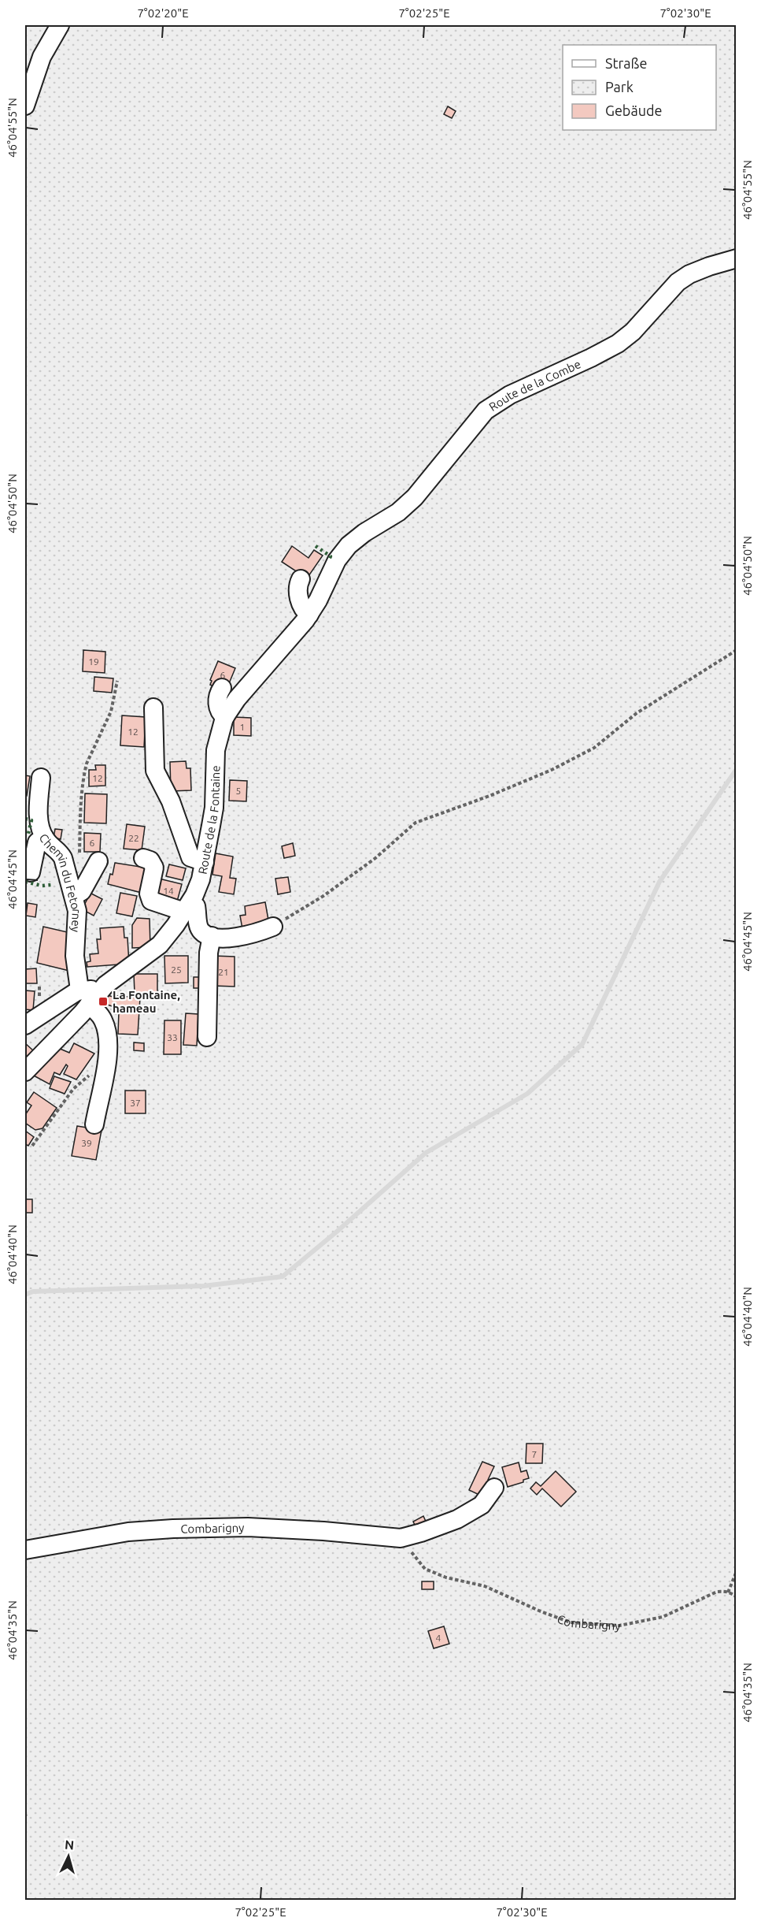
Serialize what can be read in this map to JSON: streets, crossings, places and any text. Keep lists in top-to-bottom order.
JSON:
{
  "streets": {
    "street": [
      "Route de la Combe",
      "Route de la Fontaine",
      "Chemin du Fetorney",
      "Combarigny"
    ]
  },
  "crossings": [
    ["Route de la Combe", "Route de la Fontaine"],
    ["Route de la Fontaine", "Chemin du Fetorney"]
  ],
  "places": {
    "transit": ["La Fontaine, hameau"]
  },
  "house_numbers": [
    "19",
    "6",
    "1",
    "12",
    "12",
    "5",
    "22",
    "6",
    "14",
    "25",
    "21",
    "33",
    "37",
    "39",
    "7",
    "4"
  ],
  "legend": ["Straße", "Park", "Gebäude"],
  "north": "top",
  "coordinates": [
    "7°02'20\"E",
    "7°02'25\"E",
    "7°02'30\"E",
    "46°04'55\"N",
    "46°04'50\"N",
    "46°04'45\"N",
    "46°04'40\"N",
    "46°04'35\"N"
  ]
}
